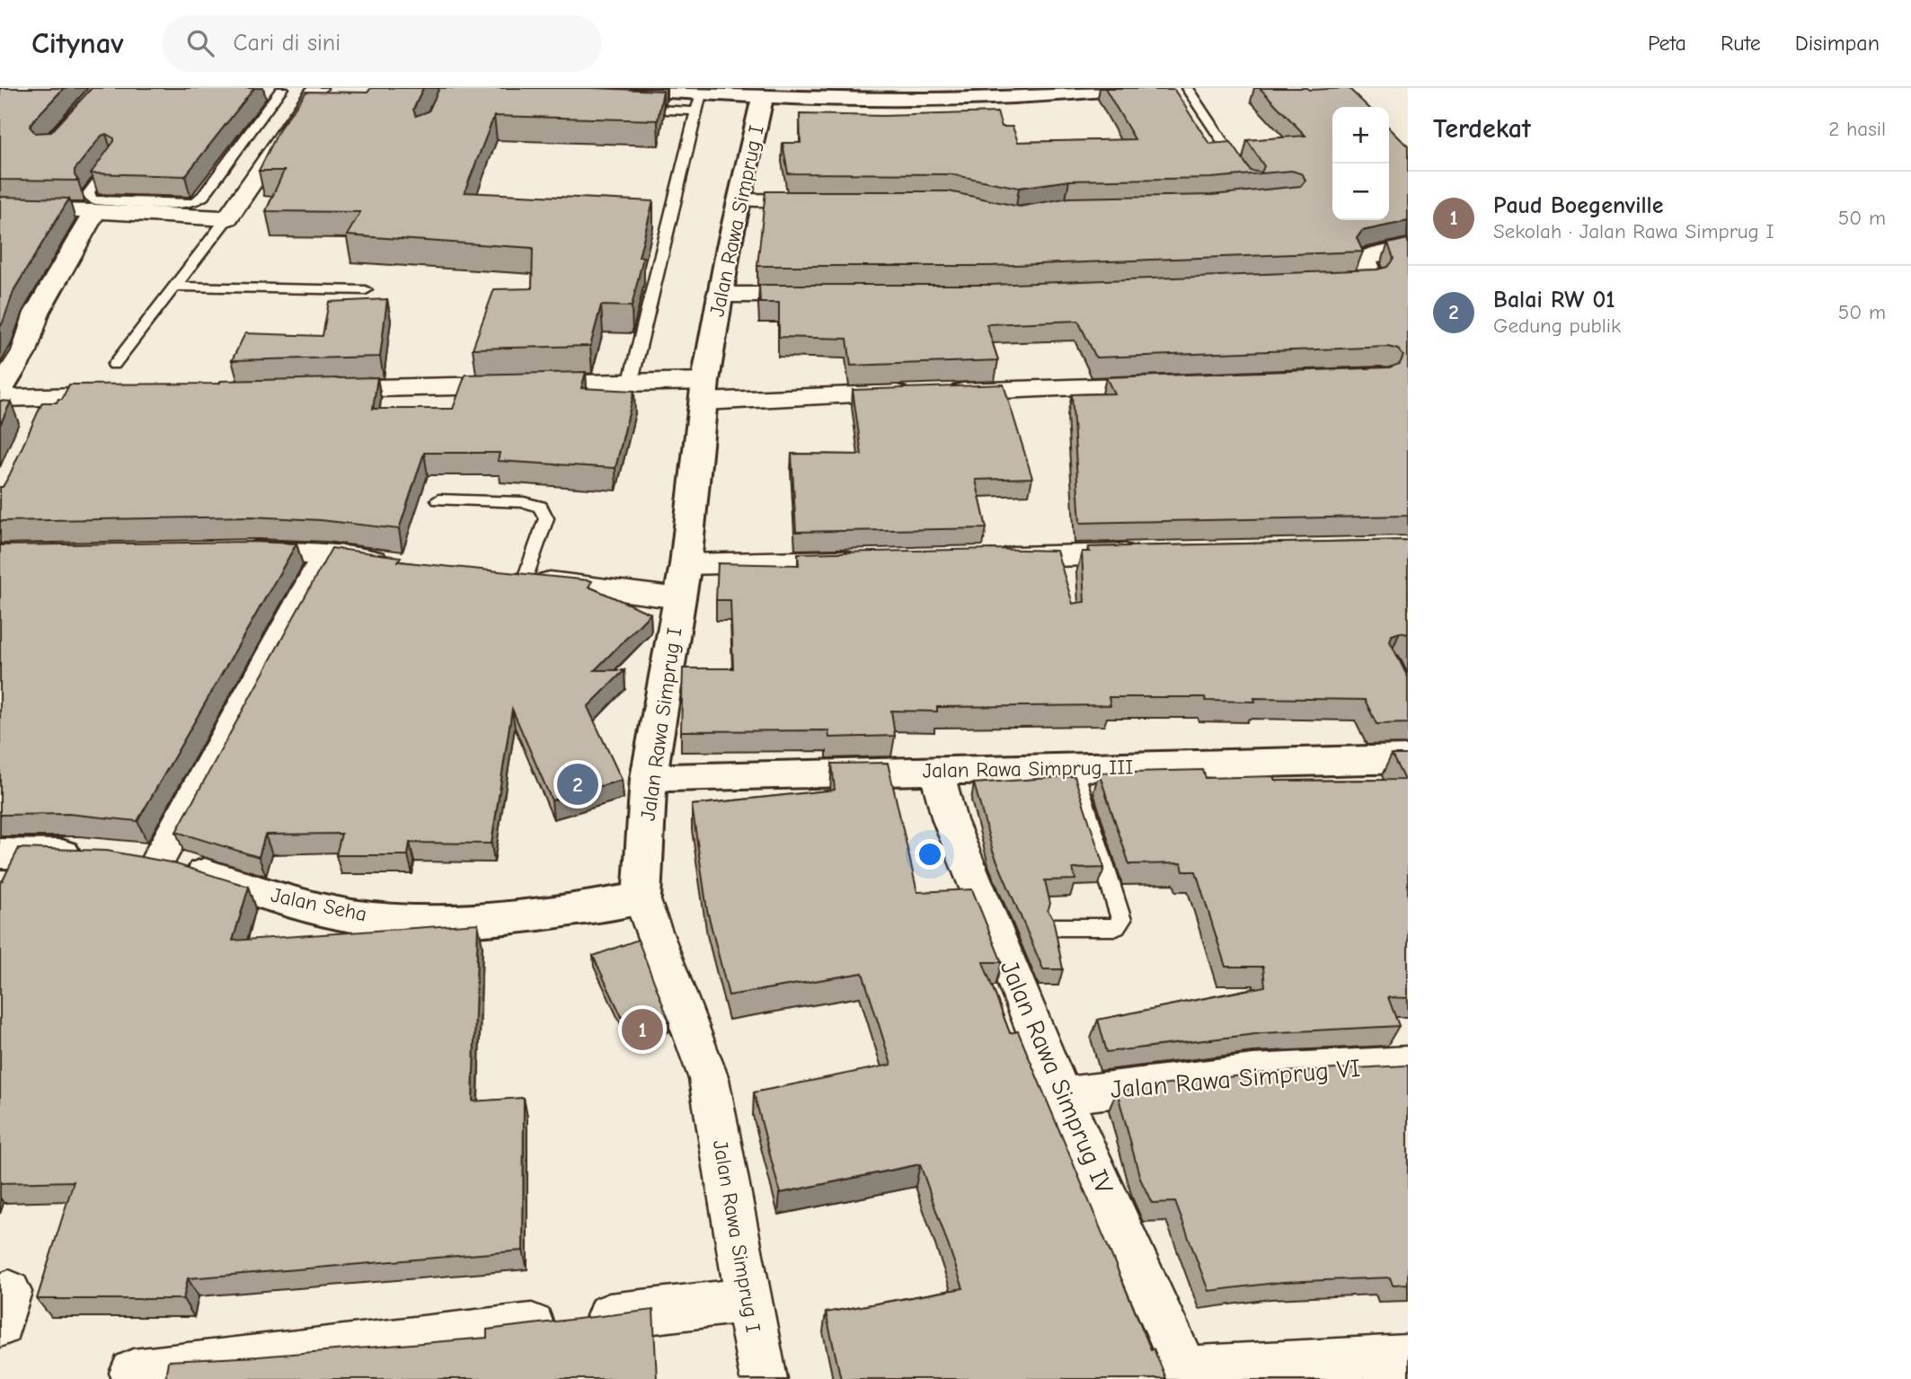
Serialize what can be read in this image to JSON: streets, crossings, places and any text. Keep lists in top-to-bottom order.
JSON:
{
  "streets": {
    "street": [
      "Jalan Rawa Simprug I",
      "Jalan Rawa Simprug III",
      "Jalan Seha",
      "Jalan Rawa Simprug IV",
      "Jalan Rawa Simprug VI"
    ]
  },
  "crossings": [
    ["Jalan Rawa Simprug I", "Jalan Rawa Simprug III"],
    ["Jalan Rawa Simprug I", "Jalan Seha"],
    ["Jalan Rawa Simprug III", "Jalan Rawa Simprug IV"],
    ["Jalan Rawa Simprug IV", "Jalan Rawa Simprug VI"]
  ],
  "page": {
    "header": "Citynav",
    "search": "Cari di sini",
    "nav": ["Peta", "Rute", "Disimpan"],
    "heading": ["Terdekat", "2 hasil"],
    "map_buttons": ["+", "−"],
    "list": [
      {
        "mark": "1",
        "name": "Paud Boegenville",
        "note": "Sekolah · Jalan Rawa Simprug I",
        "value": "50 m"
      },
      {
        "mark": "2",
        "name": "Balai RW 01",
        "note": "Gedung publik",
        "value": "50 m"
      }
    ],
    "pins": ["2", "1"]
  }
}
